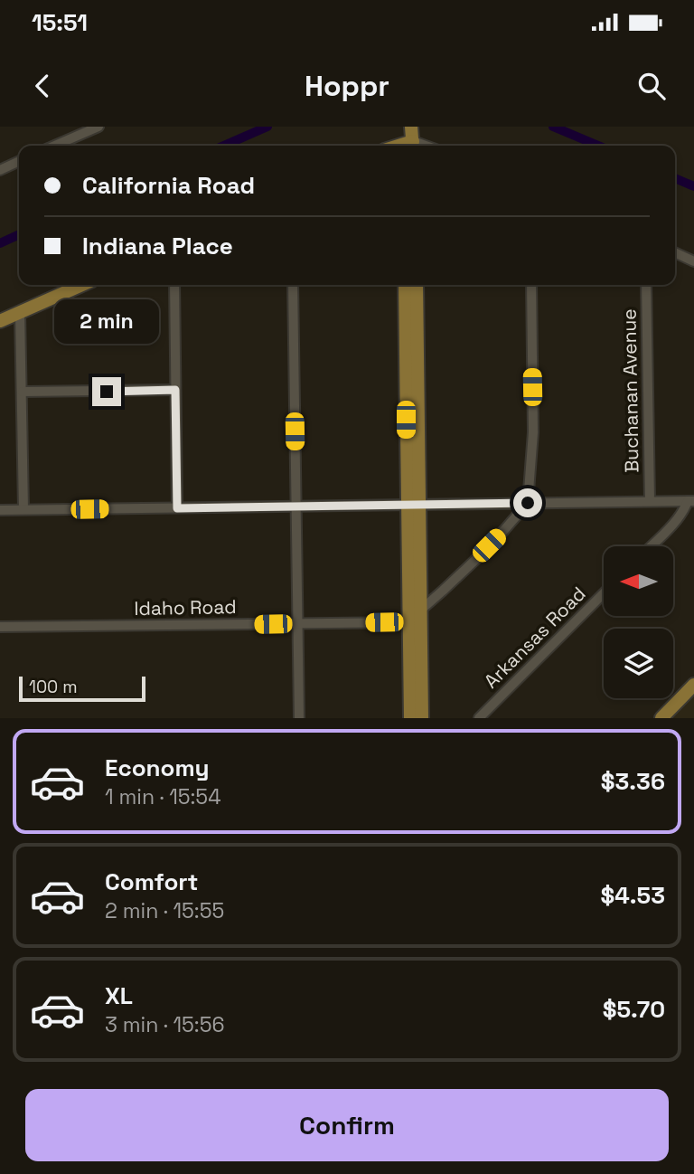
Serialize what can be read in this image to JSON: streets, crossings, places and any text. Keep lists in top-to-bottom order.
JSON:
{
  "streets": {
    "street": ["Buchanan Avenue", "Idaho Road", "Arkansas Road"]
  },
  "scale_bar": "100 m",
  "north": "left",
  "page": {
    "status": "15:51",
    "header": "Hoppr",
    "banner": ["California Road", "Indiana Place"],
    "bubble": "2 min",
    "scale": "100 m",
    "list": [
      {
        "name": "Economy",
        "note": "1 min · 15:54",
        "value": "$3.36"
      },
      {
        "name": "Comfort",
        "note": "2 min · 15:55",
        "value": "$4.53"
      },
      {
        "name": "XL",
        "note": "3 min · 15:56",
        "value": "$5.70"
      }
    ],
    "buttons": "Confirm"
  }
}
